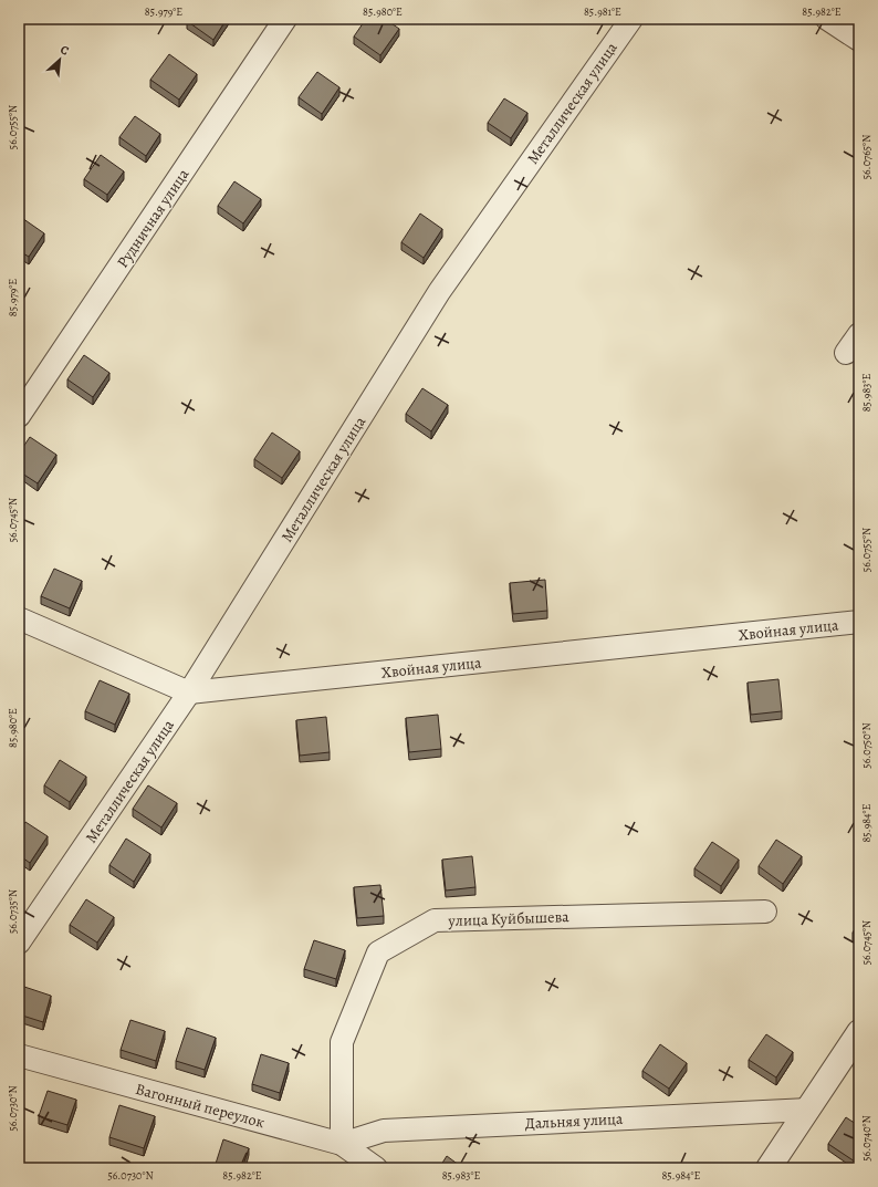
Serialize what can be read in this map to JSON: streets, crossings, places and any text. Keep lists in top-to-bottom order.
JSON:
{
  "streets": {
    "street": [
      "Металлическая улица",
      "Рудничная улица",
      "Хвойная улица",
      "улица Куйбышева",
      "Вагонный переулок",
      "Дальняя улица"
    ]
  },
  "crossings": [
    ["Металлическая улица", "Хвойная улица"],
    ["улица Куйбышева", "Вагонный переулок"],
    ["улица Куйбышева", "Дальняя улица"],
    ["Вагонный переулок", "Дальняя улица"]
  ],
  "north": "top right",
  "coordinates": [
    "85.979°E",
    "85.980°E",
    "85.981°E",
    "85.982°E",
    "56.0755°N",
    "56.0765°N",
    "85.983°E",
    "56.0745°N",
    "56.0750°N",
    "85.984°E",
    "56.0735°N",
    "56.0730°N",
    "56.0740°N"
  ]
}
